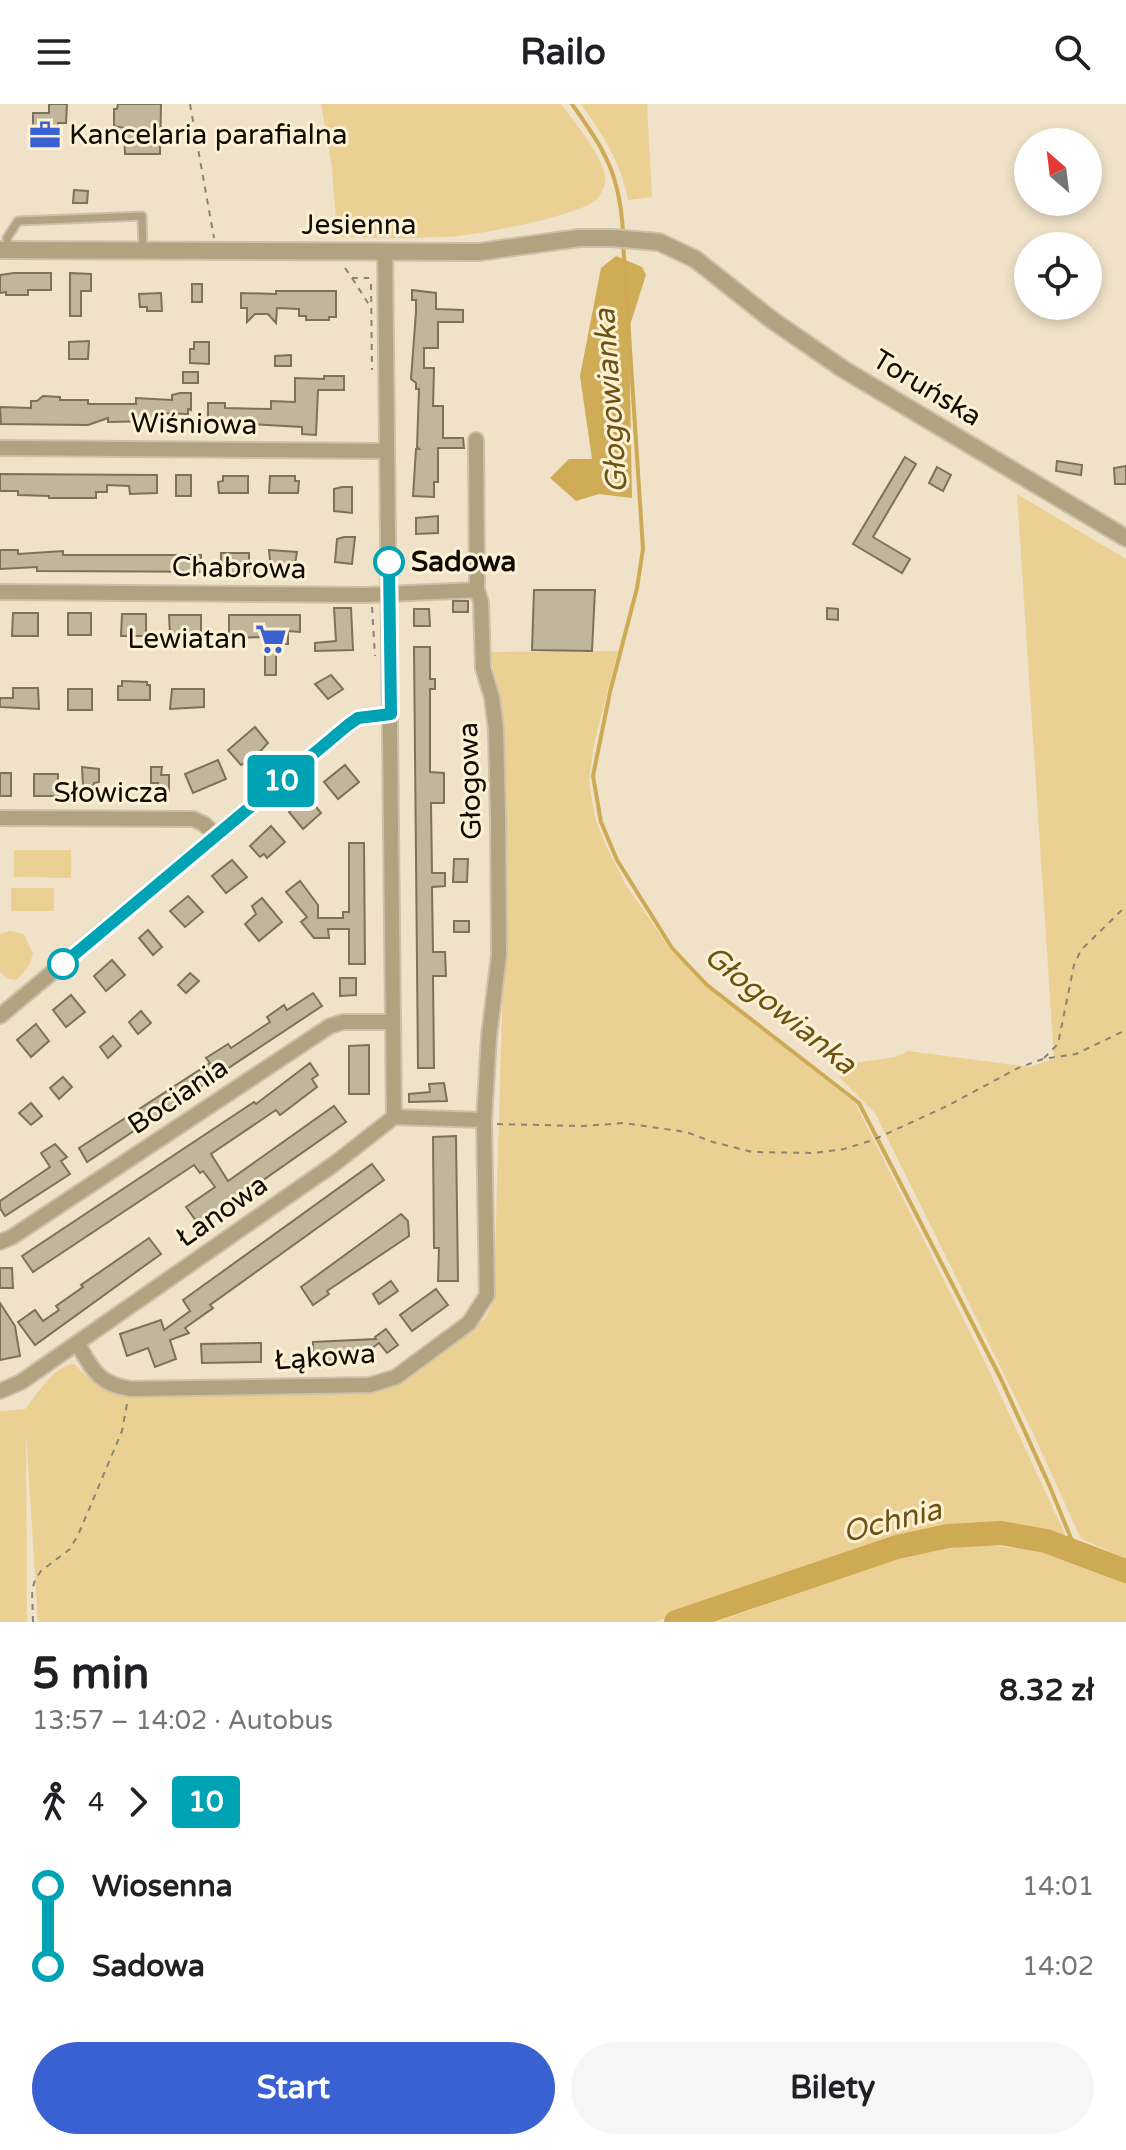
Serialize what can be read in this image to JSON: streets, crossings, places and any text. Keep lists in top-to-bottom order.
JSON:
{
  "streets": {
    "street": [
      "Jesienna",
      "Toruńska",
      "Wiśniowa",
      "Chabrowa",
      "Głogowa",
      "Słowicza",
      "Bociania",
      "Łanowa",
      "Łąkowa"
    ]
  },
  "crossings": [
    ["Jesienna", "Toruńska"],
    ["Chabrowa", "Głogowa"],
    ["Głogowa", "Łąkowa"]
  ],
  "water": ["Głogowianka", "Ochnia"],
  "places": {
    "office": ["Kancelaria parafialna"],
    "other": ["Sadowa"],
    "supermarket": ["Lewiatan"]
  },
  "lines": ["bus line 10"],
  "north": "top left",
  "page": {
    "header": "Railo",
    "on_map": "10",
    "heading": ["5 min", "13:57 – 14:02 · Autobus", "8.32 zł"],
    "legs": ["4", "10"],
    "list": [
      {
        "name": "Wiosenna",
        "value": "14:01"
      },
      {
        "name": "Sadowa",
        "value": "14:02"
      }
    ],
    "buttons": ["Start", "Bilety"]
  }
}
